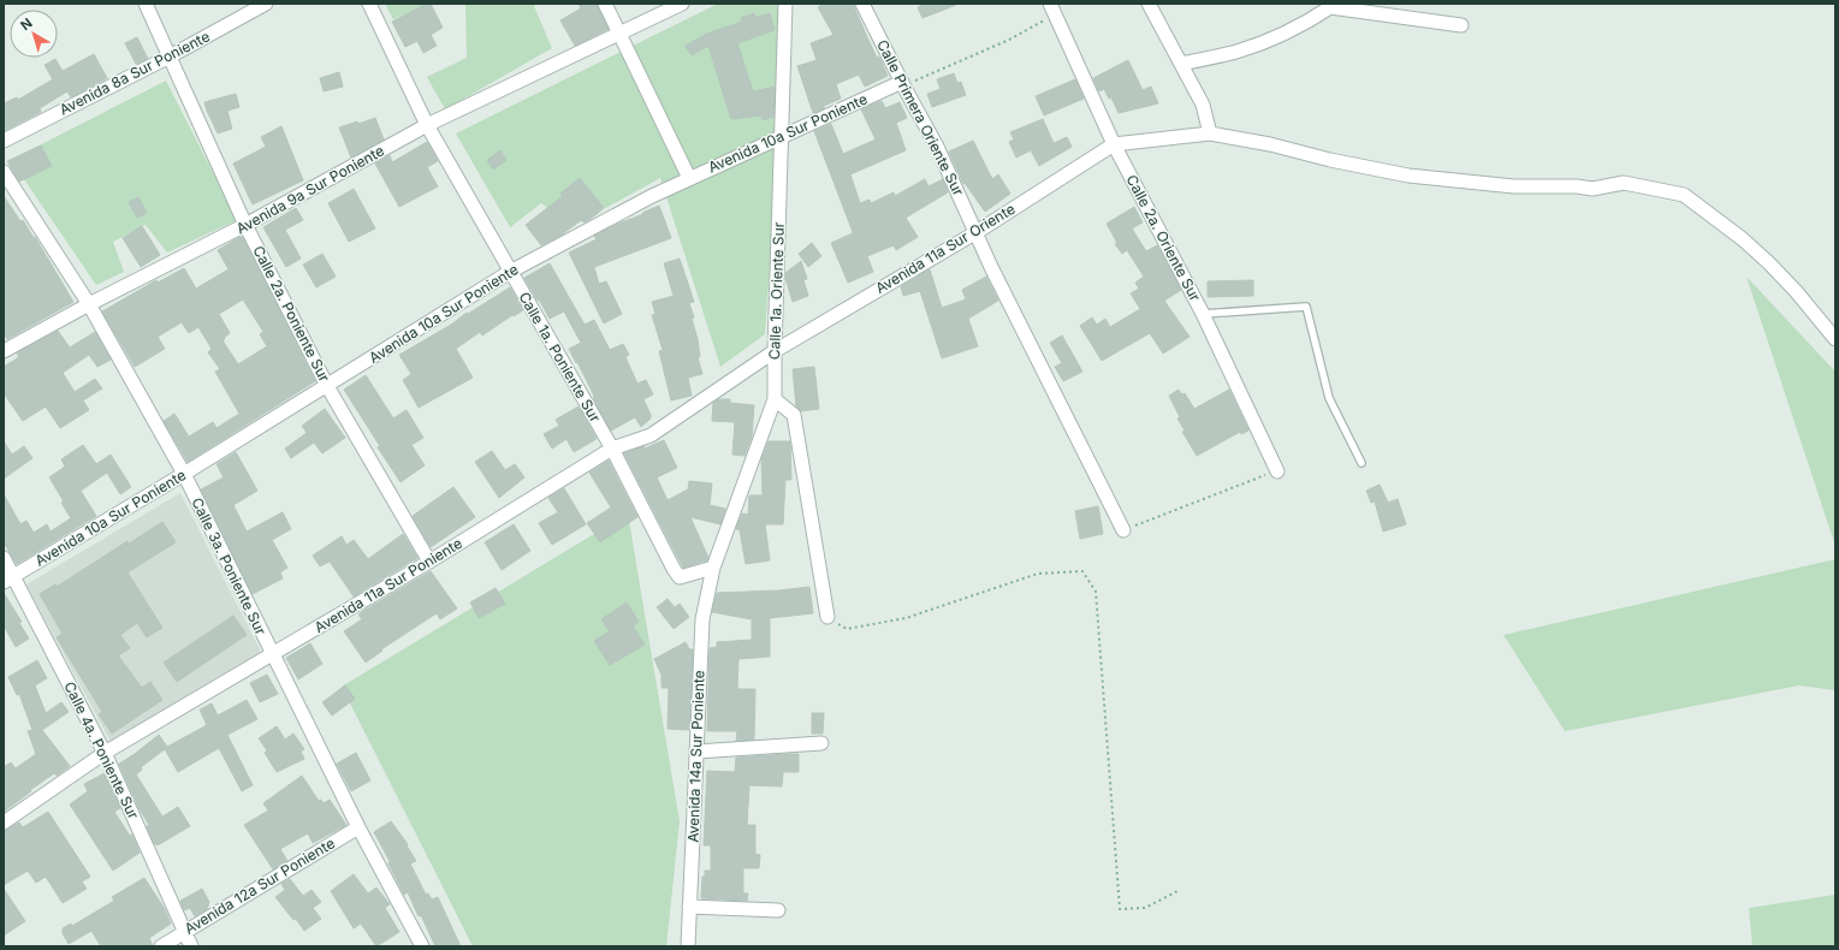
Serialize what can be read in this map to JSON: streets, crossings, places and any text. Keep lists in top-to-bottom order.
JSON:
{
  "streets": {
    "street": [
      "Avenida 8a Sur Poniente",
      "Calle Primera Oriente Sur",
      "Avenida 10a Sur Poniente",
      "Avenida 9a Sur Poniente",
      "Calle 2a. Oriente Sur",
      "Avenida 11a Sur Oriente",
      "Calle 1a. Oriente Sur",
      "Calle 2a. Poniente Sur",
      "Calle 1a. Poniente Sur",
      "Calle 3a. Poniente Sur",
      "Avenida 11a Sur Poniente",
      "Calle 4a. Poniente Sur",
      "Avenida 14a Sur Poniente",
      "Avenida 12a Sur Poniente"
    ]
  },
  "crossings": [
    ["Avenida 8a Sur Poniente", "Calle 2a. Poniente Sur"],
    ["Calle Primera Oriente Sur", "Avenida 10a Sur Poniente"],
    ["Calle Primera Oriente Sur", "Avenida 11a Sur Oriente"],
    ["Avenida 10a Sur Poniente", "Calle 1a. Oriente Sur"],
    ["Avenida 10a Sur Poniente", "Calle 2a. Poniente Sur"],
    ["Avenida 10a Sur Poniente", "Calle 1a. Poniente Sur"],
    ["Avenida 10a Sur Poniente", "Calle 3a. Poniente Sur"],
    ["Avenida 10a Sur Poniente", "Calle 4a. Poniente Sur"],
    ["Avenida 9a Sur Poniente", "Calle 2a. Poniente Sur"],
    ["Avenida 9a Sur Poniente", "Calle 1a. Poniente Sur"],
    ["Avenida 9a Sur Poniente", "Calle 3a. Poniente Sur"],
    ["Calle 2a. Oriente Sur", "Avenida 11a Sur Oriente"],
    ["Avenida 11a Sur Oriente", "Calle 1a. Oriente Sur"],
    ["Avenida 11a Sur Oriente", "Avenida 11a Sur Poniente"],
    ["Calle 1a. Oriente Sur", "Calle 1a. Poniente Sur"],
    ["Calle 1a. Oriente Sur", "Avenida 11a Sur Poniente"],
    ["Calle 1a. Oriente Sur", "Avenida 14a Sur Poniente"],
    ["Calle 2a. Poniente Sur", "Avenida 11a Sur Poniente"],
    ["Calle 1a. Poniente Sur", "Avenida 11a Sur Poniente"],
    ["Calle 1a. Poniente Sur", "Avenida 14a Sur Poniente"],
    ["Calle 3a. Poniente Sur", "Avenida 11a Sur Poniente"],
    ["Calle 3a. Poniente Sur", "Avenida 12a Sur Poniente"],
    ["Avenida 11a Sur Poniente", "Calle 4a. Poniente Sur"],
    ["Calle 4a. Poniente Sur", "Avenida 12a Sur Poniente"]
  ],
  "north": "top left"
}
